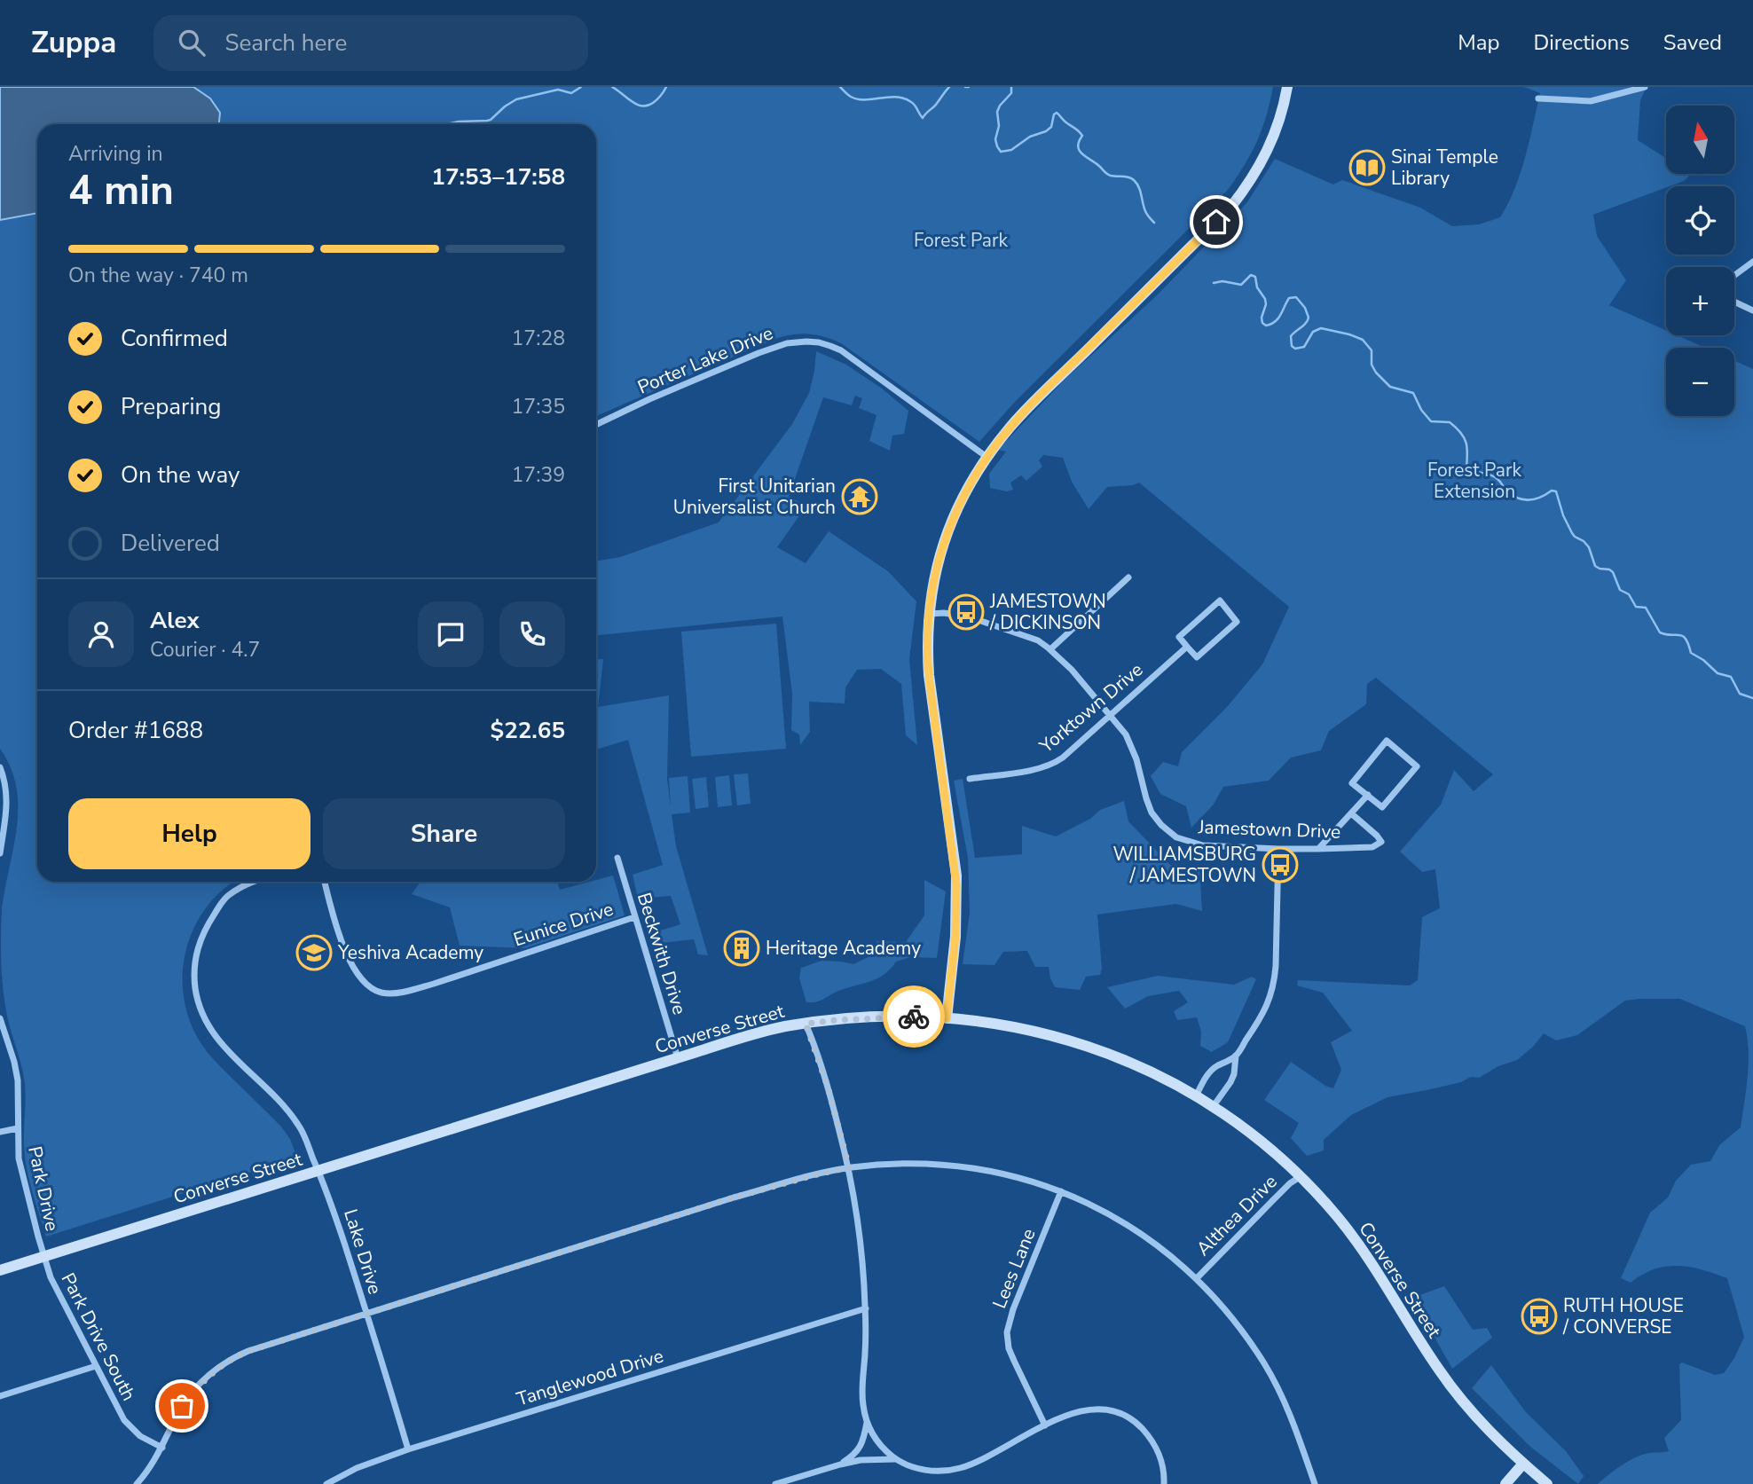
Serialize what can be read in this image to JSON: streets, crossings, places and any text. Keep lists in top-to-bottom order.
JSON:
{
  "streets": {
    "main road": ["Converse Street"],
    "street": [
      "Porter Lake Drive",
      "Yorktown Drive",
      "Jamestown Drive",
      "Eunice Drive",
      "Beckwith Drive",
      "Park Drive",
      "Althea Drive",
      "Lake Drive",
      "Lees Lane",
      "Park Drive South",
      "Tanglewood Drive"
    ]
  },
  "crossings": [
    ["Yorktown Drive", "Jamestown Drive"],
    ["Eunice Drive", "Beckwith Drive"],
    ["Beckwith Drive", "Converse Street"],
    ["Converse Street", "Park Drive"],
    ["Converse Street", "Althea Drive"],
    ["Converse Street", "Lake Drive"],
    ["Converse Street", "Park Drive South"],
    ["Park Drive", "Park Drive South"],
    ["Lake Drive", "Tanglewood Drive"]
  ],
  "parks": ["Forest Park", "Forest Park Extension"],
  "places": {
    "library": ["Sinai Temple Library"],
    "temple": ["First Unitarian Universalist Church"],
    "bus stop": ["JAMESTOWN / DICKINSON", "WILLIAMSBURG / JAMESTOWN", "RUTH HOUSE / CONVERSE"],
    "building": ["Heritage Academy"],
    "school or university": ["Yeshiva Academy"]
  },
  "north": "top",
  "page": {
    "header": "Zuppa",
    "search": "Search here",
    "nav": ["Map", "Directions", "Saved"],
    "map_buttons": ["+", "−"],
    "heading": ["4 min", "Arriving in", "17:53–17:58"],
    "panel": [
      "Alex",
      "Courier · 4.7",
      "Order #1688",
      "$22.65"
    ],
    "bar": "On the way · 740 m",
    "list": [
      ["Confirmed", "17:28"],
      ["Preparing", "17:35"],
      ["On the way", "17:39"],
      "Delivered"
    ],
    "buttons": ["Help", "Share"]
  }
}
